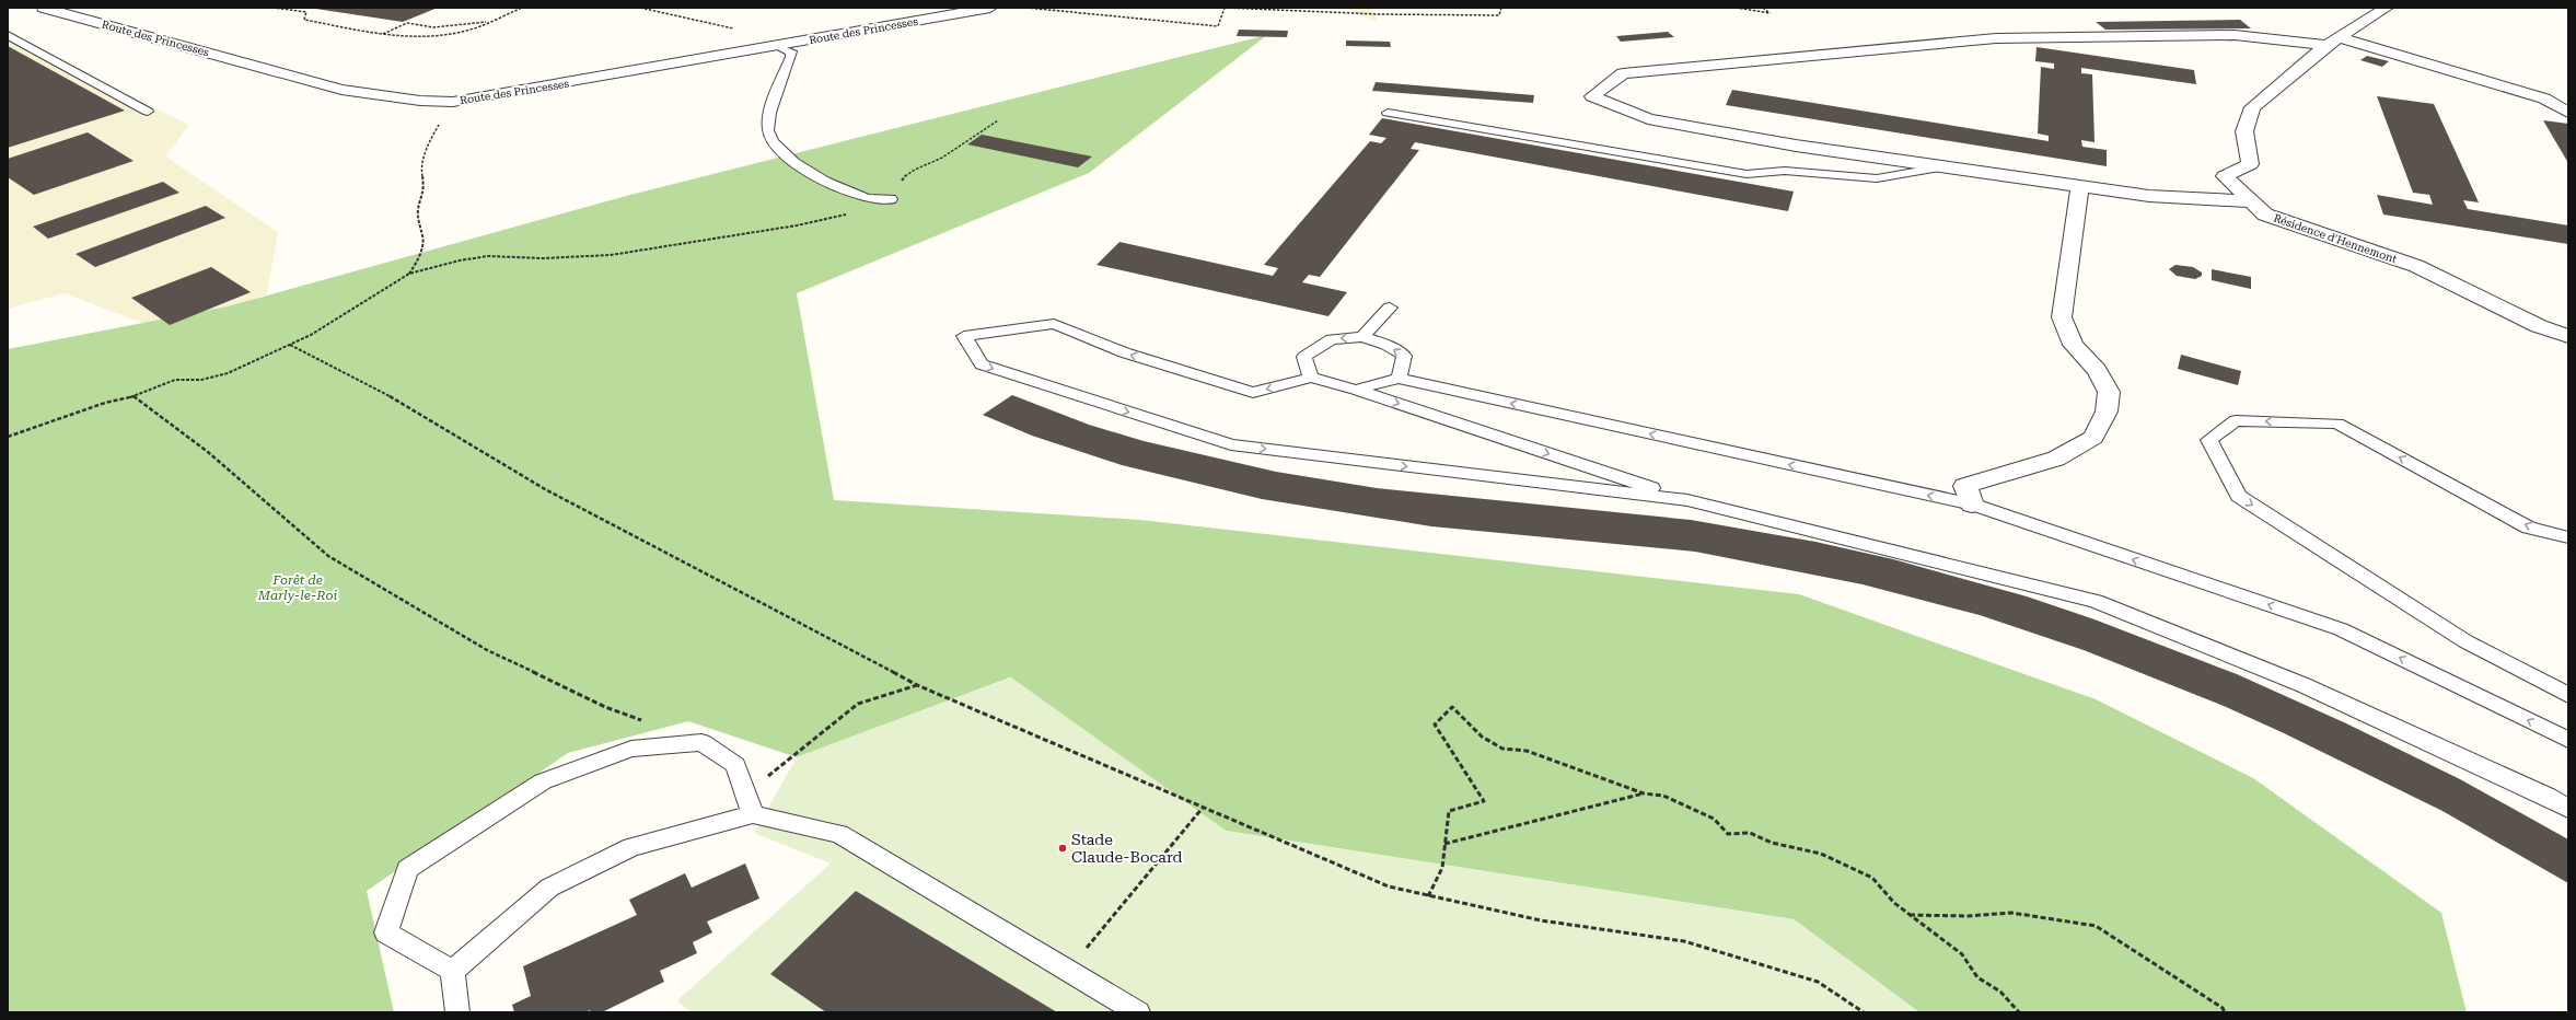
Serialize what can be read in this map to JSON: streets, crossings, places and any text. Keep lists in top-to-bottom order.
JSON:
{
  "streets": {
    "street": ["Route des Princesses", "Résidence d'Hennemont"]
  },
  "parks": ["Forêt de Marly-le-Roi"],
  "places": ["Stade Claude-Bocard"]
}
